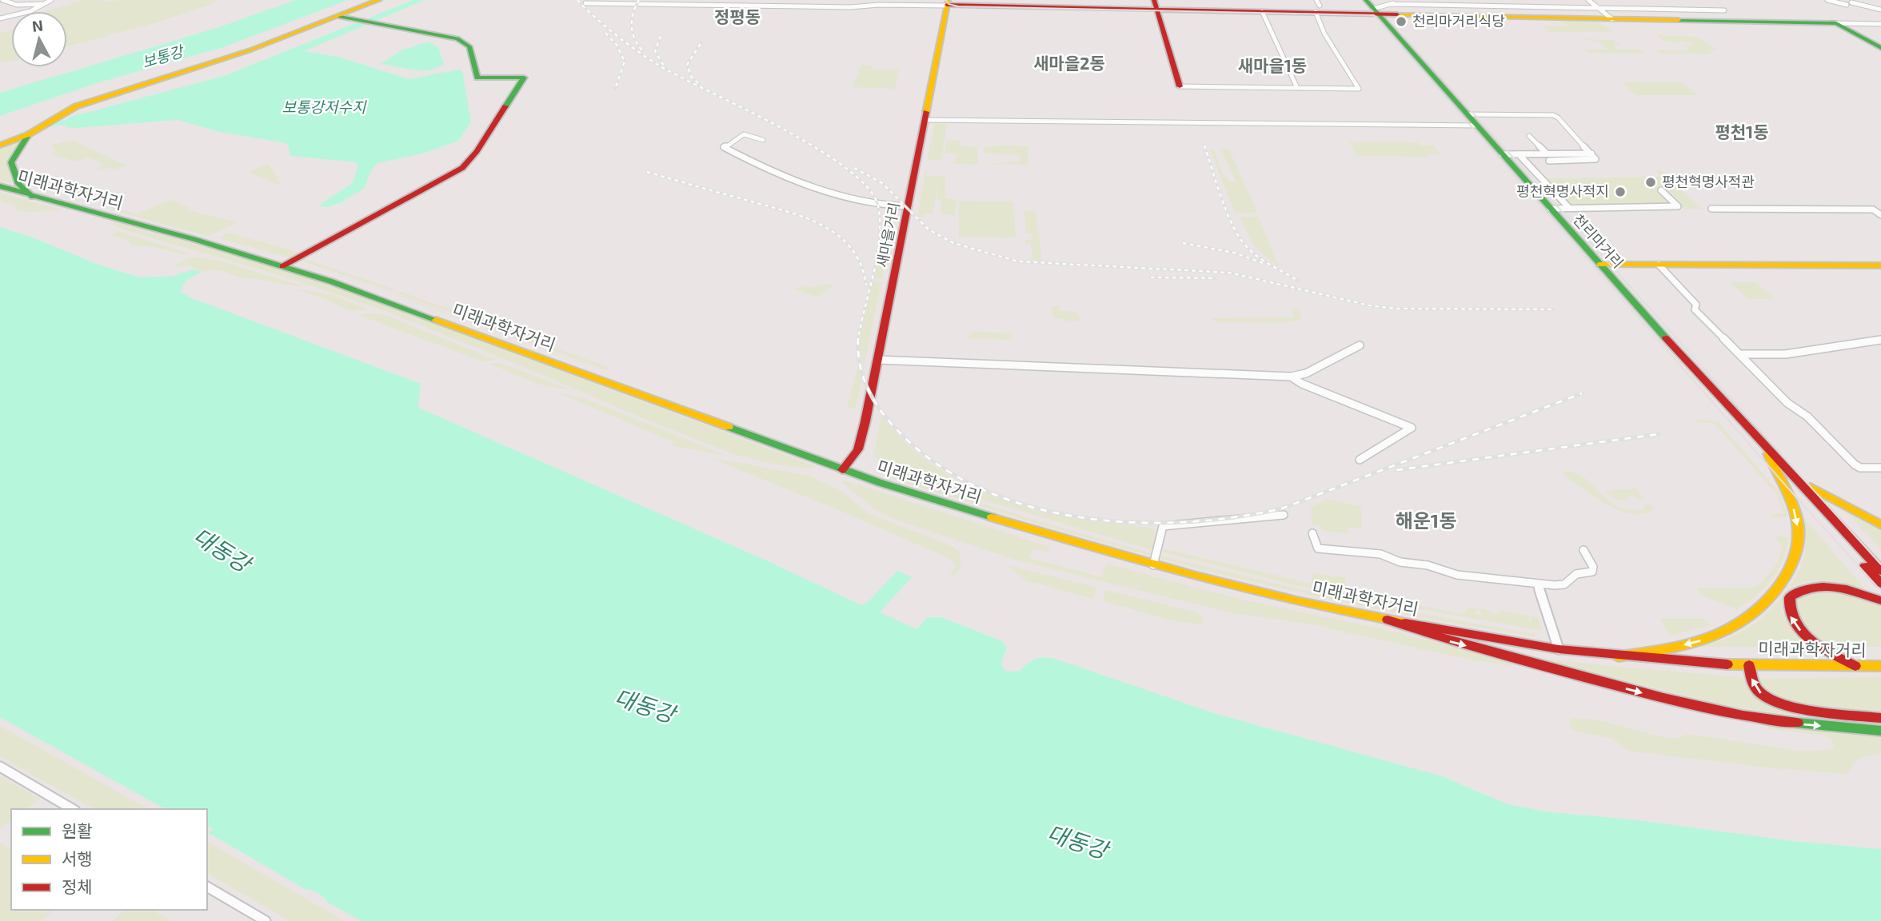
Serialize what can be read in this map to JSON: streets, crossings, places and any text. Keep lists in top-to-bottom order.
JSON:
{
  "streets": {
    "main road": ["미래과학자거리", "새마을거리", "천리마거리"]
  },
  "crossings": [
    ["미래과학자거리", "새마을거리"]
  ],
  "districts": [
    "정평동",
    "새마을2동",
    "새마을1동",
    "평천1동",
    "해운1동"
  ],
  "water": ["보통강", "보통강저수지", "대동강"],
  "places": ["천리마거리식당", "평천혁명사적관", "평천혁명사적지"],
  "legend": ["원활", "서행", "정체"],
  "north": "top"
}
